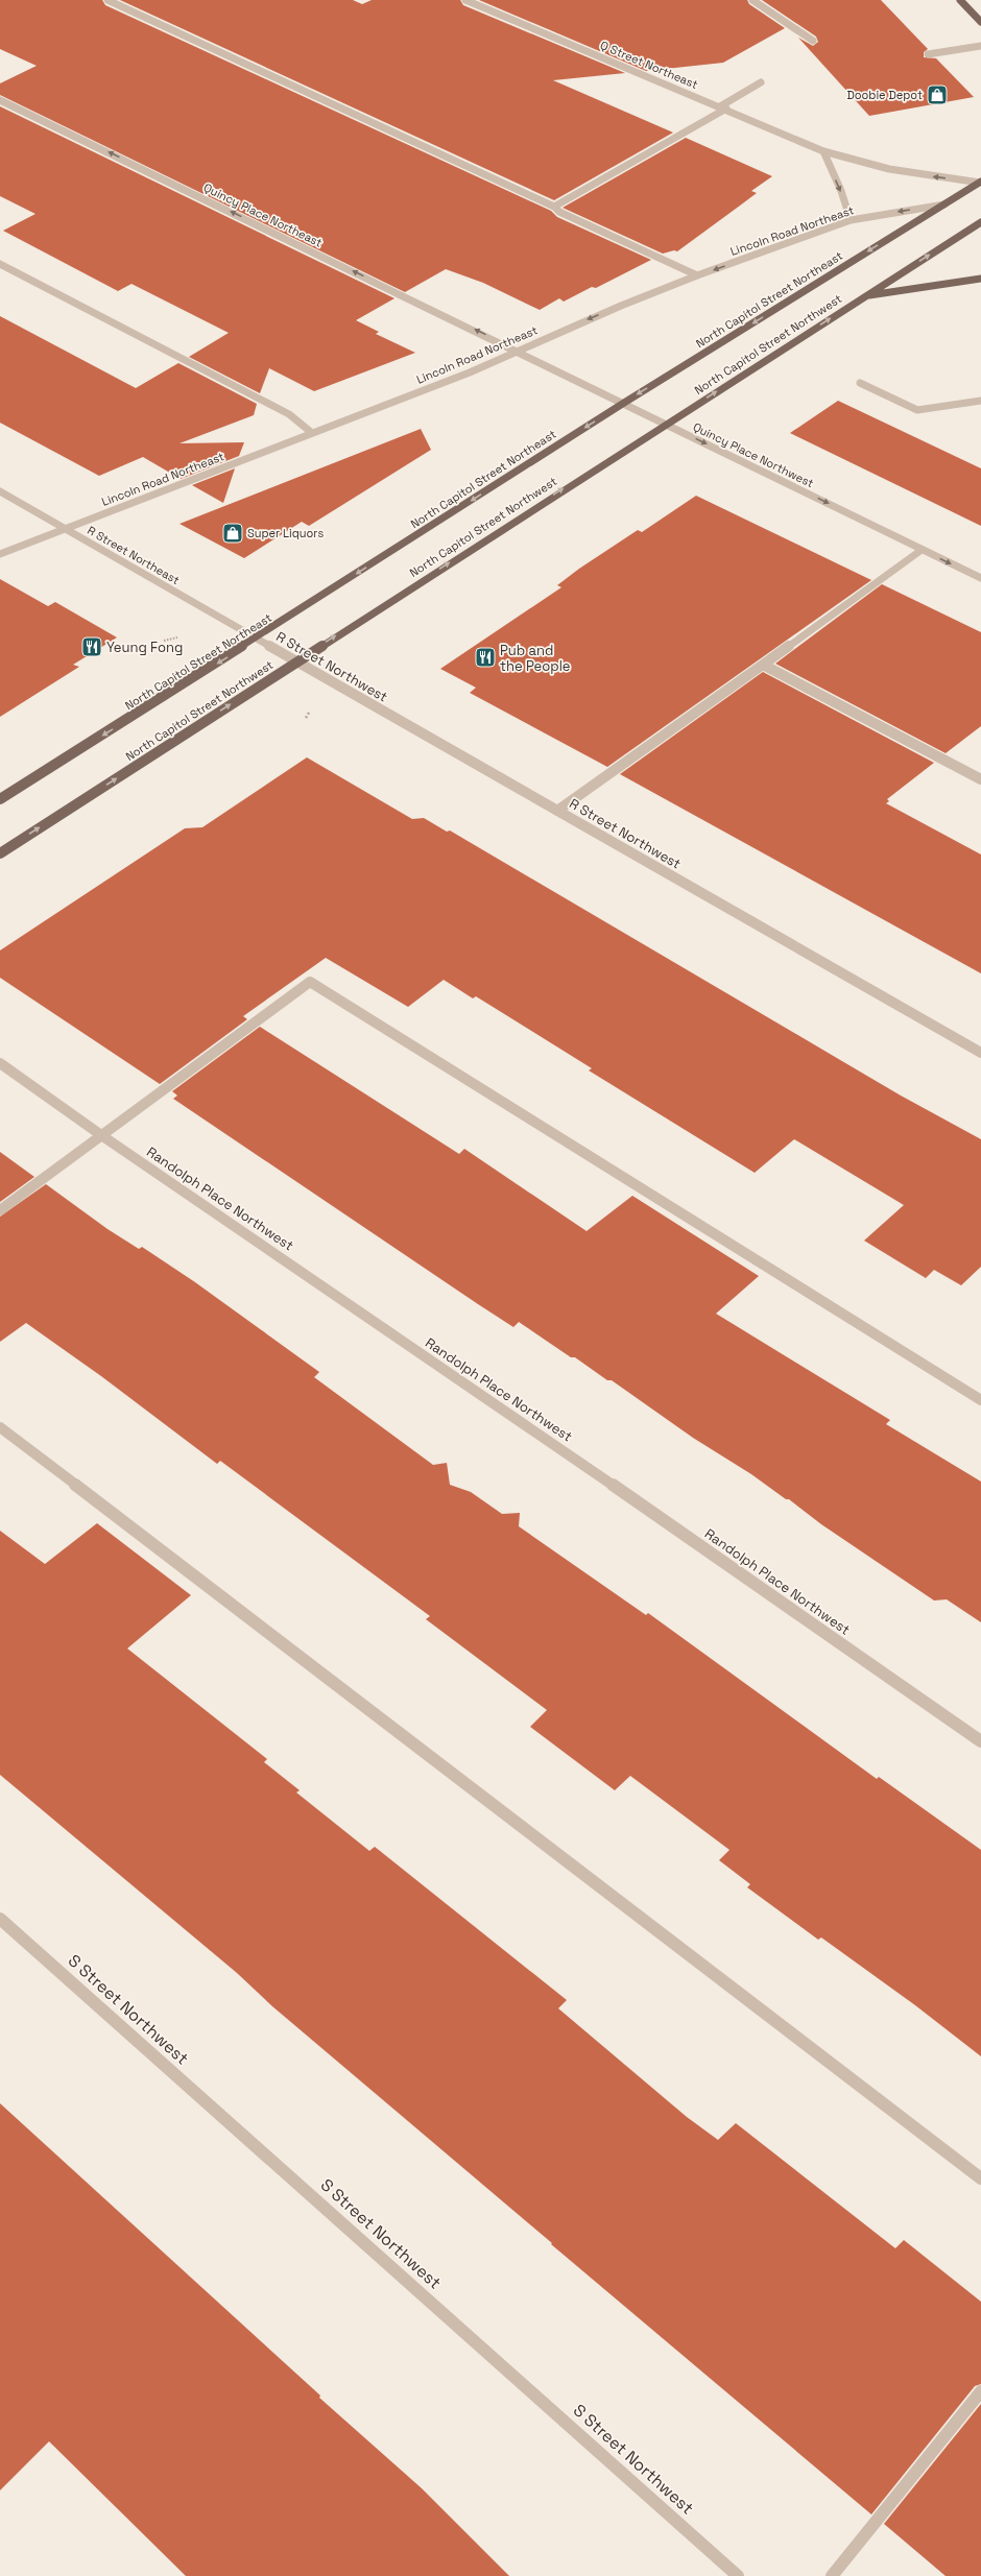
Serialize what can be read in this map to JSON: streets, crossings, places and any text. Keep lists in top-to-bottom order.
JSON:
{
  "streets": {
    "main road": ["North Capitol Street Northeast", "North Capitol Street Northwest"],
    "street": [
      "Q Street Northeast",
      "Quincy Place Northeast",
      "Lincoln Road Northeast",
      "Quincy Place Northwest",
      "R Street Northeast",
      "R Street Northwest",
      "Randolph Place Northwest",
      "S Street Northwest"
    ]
  },
  "crossings": [
    ["Q Street Northeast", "North Capitol Street Northeast"],
    ["Quincy Place Northeast", "Lincoln Road Northeast"],
    ["Quincy Place Northeast", "Quincy Place Northwest"],
    ["Lincoln Road Northeast", "North Capitol Street Northeast"],
    ["Lincoln Road Northeast", "Quincy Place Northwest"],
    ["Lincoln Road Northeast", "R Street Northeast"],
    ["North Capitol Street Northeast", "Quincy Place Northwest"],
    ["North Capitol Street Northeast", "R Street Northeast"],
    ["North Capitol Street Northeast", "R Street Northwest"],
    ["North Capitol Street Northwest", "Quincy Place Northwest"],
    ["North Capitol Street Northwest", "R Street Northwest"],
    ["R Street Northeast", "R Street Northwest"]
  ],
  "one_way": [
    "Quincy Place Northeast",
    "Lincoln Road Northeast",
    "North Capitol Street Northeast",
    "North Capitol Street Northwest",
    "Quincy Place Northwest"
  ],
  "places": {
    "shop": ["Doobie Depot", "Super Liquors"],
    "restaurant": ["Yeung Fong", "Pub and the People"]
  }
}
